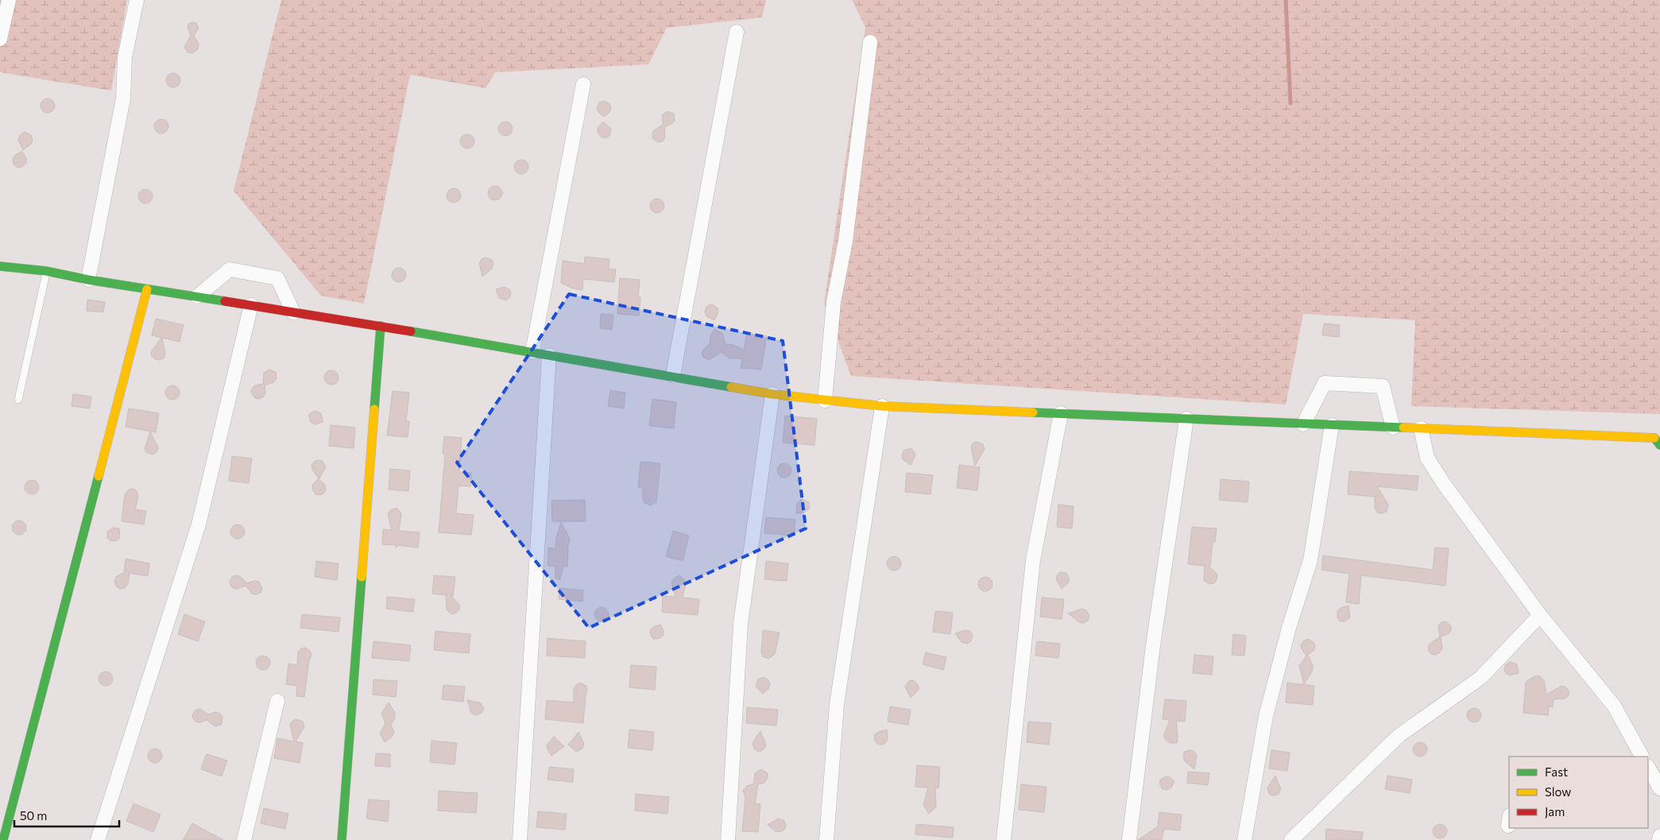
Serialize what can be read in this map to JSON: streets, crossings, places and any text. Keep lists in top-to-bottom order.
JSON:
{
  "legend": ["Fast", "Slow", "Jam"],
  "scale_bar": "50 m"
}
